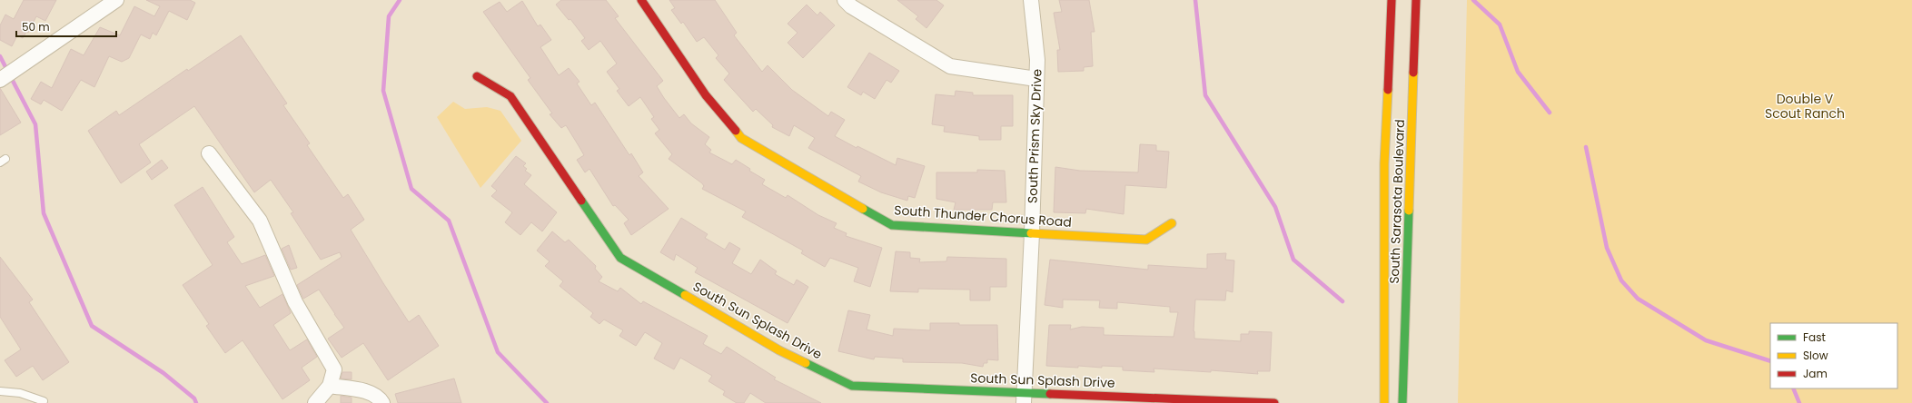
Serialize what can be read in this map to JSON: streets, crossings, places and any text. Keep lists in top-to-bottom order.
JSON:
{
  "streets": {
    "street": [
      "South Prism Sky Drive",
      "South Sarasota Boulevard",
      "South Thunder Chorus Road",
      "South Sun Splash Drive"
    ]
  },
  "crossings": [
    ["South Prism Sky Drive", "South Thunder Chorus Road"],
    ["South Prism Sky Drive", "South Sun Splash Drive"]
  ],
  "parks": ["Double V Scout Ranch"],
  "legend": ["Fast", "Slow", "Jam"],
  "scale_bar": "50 m"
}
